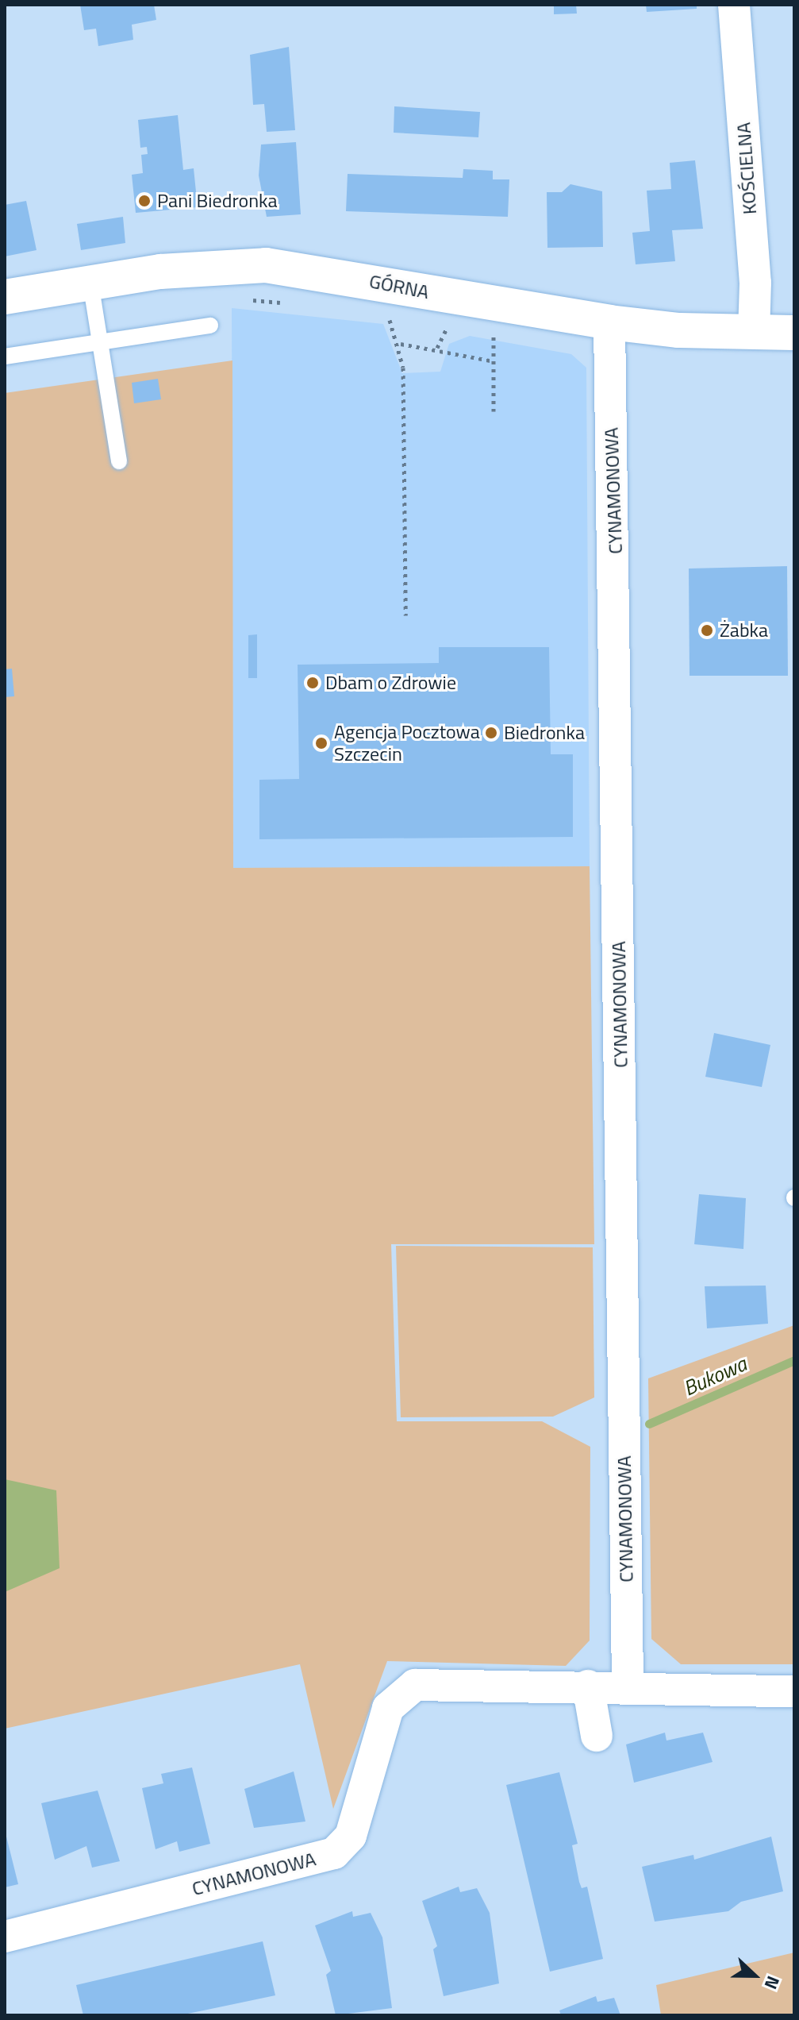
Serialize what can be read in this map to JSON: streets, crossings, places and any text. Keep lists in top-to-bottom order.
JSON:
{
  "streets": {
    "street": ["KOŚCIELNA", "GÓRNA", "CYNAMONOWA"]
  },
  "crossings": [
    ["KOŚCIELNA", "GÓRNA"],
    ["GÓRNA", "CYNAMONOWA"]
  ],
  "water": ["Bukowa"],
  "places": [
    "Pani Biedronka",
    "Żabka",
    "Dbam o Zdrowie",
    "Biedronka",
    "Agencja Pocztowa Szczecin"
  ],
  "north": "right"
}
